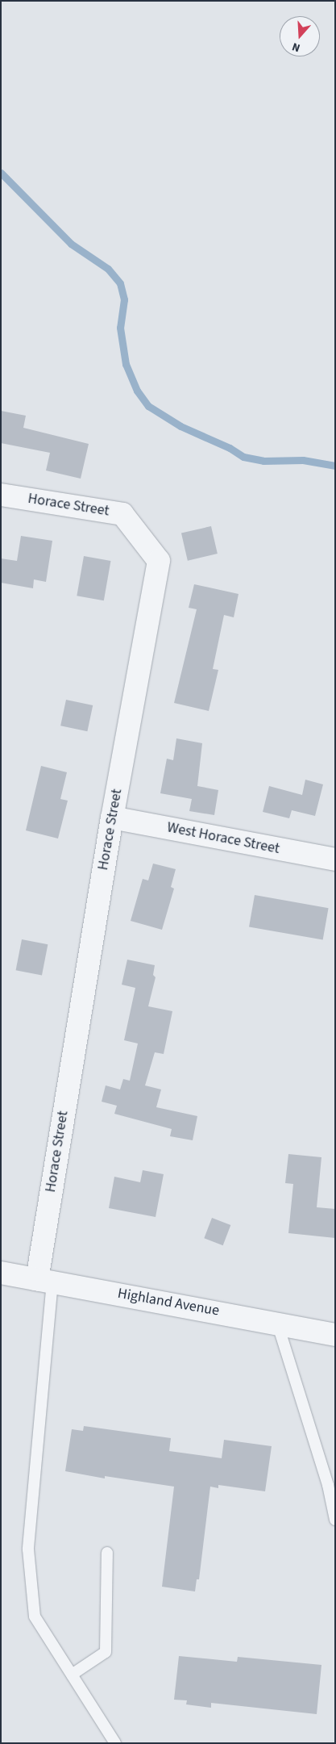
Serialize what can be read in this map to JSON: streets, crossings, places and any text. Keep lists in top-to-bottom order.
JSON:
{
  "streets": {
    "street": ["Horace Street", "West Horace Street", "Highland Avenue"]
  },
  "crossings": [
    ["Horace Street", "West Horace Street"],
    ["Horace Street", "Highland Avenue"]
  ],
  "north": "bottom"
}
